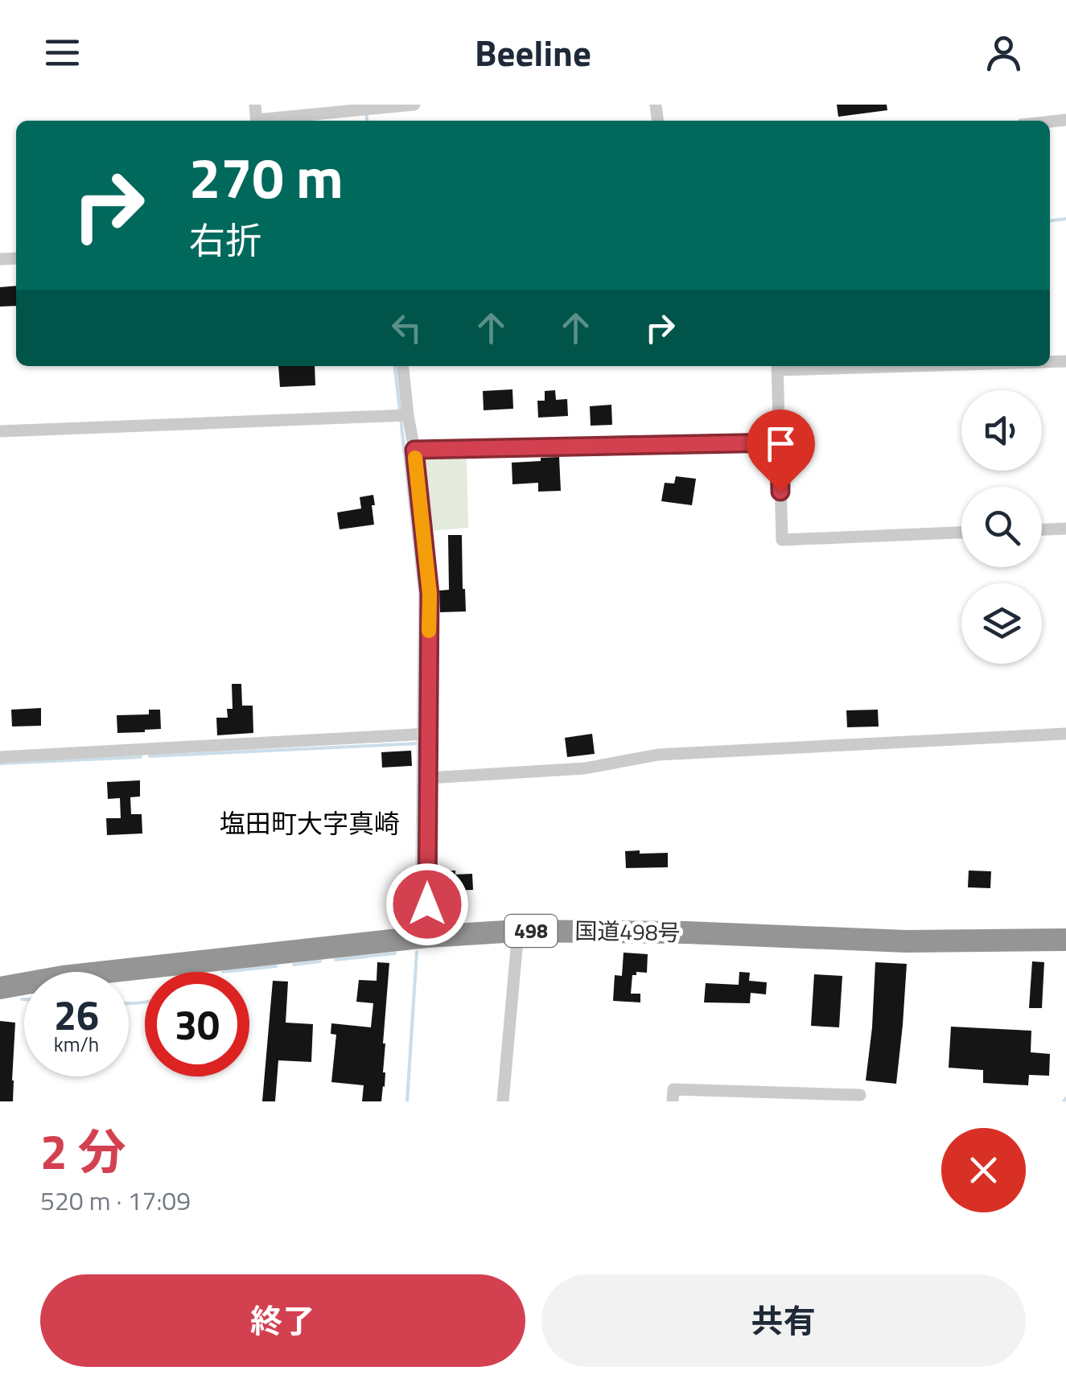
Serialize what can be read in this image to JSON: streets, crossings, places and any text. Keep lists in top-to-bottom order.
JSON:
{
  "streets": {
    "highway": ["498", "国道498号"]
  },
  "districts": ["塩田町大字真崎"],
  "page": {
    "header": "Beeline",
    "turn": ["270 m", "右折"],
    "speed": "26 km/h",
    "limit": "30",
    "heading": ["2 分", "520 m · 17:09"],
    "buttons": ["終了", "共有"]
  }
}
